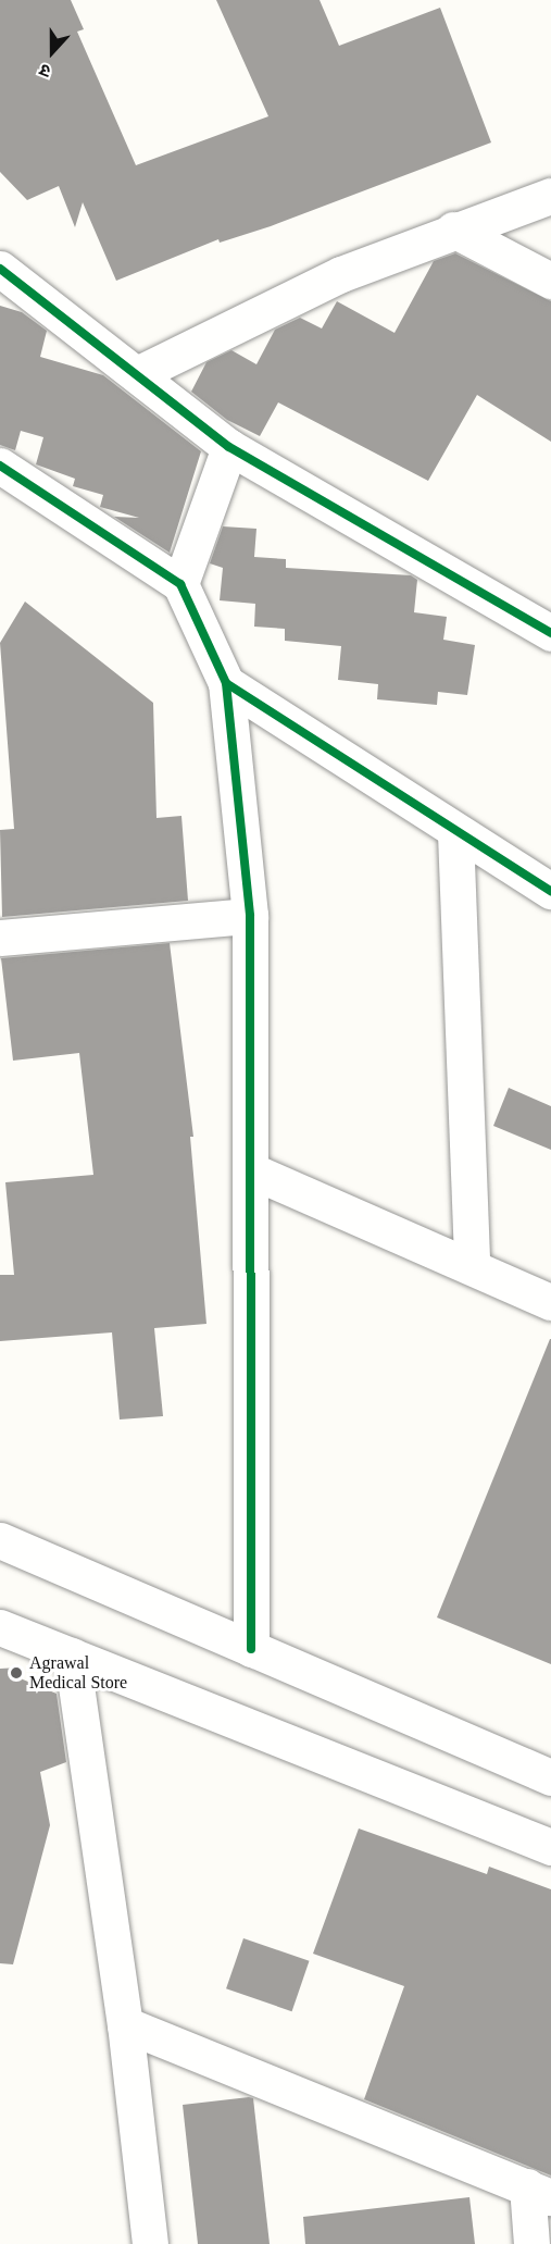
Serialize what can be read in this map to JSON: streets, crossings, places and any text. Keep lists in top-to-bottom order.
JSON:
{
  "places": ["Agrawal Medical Store"],
  "north": "bottom"
}
